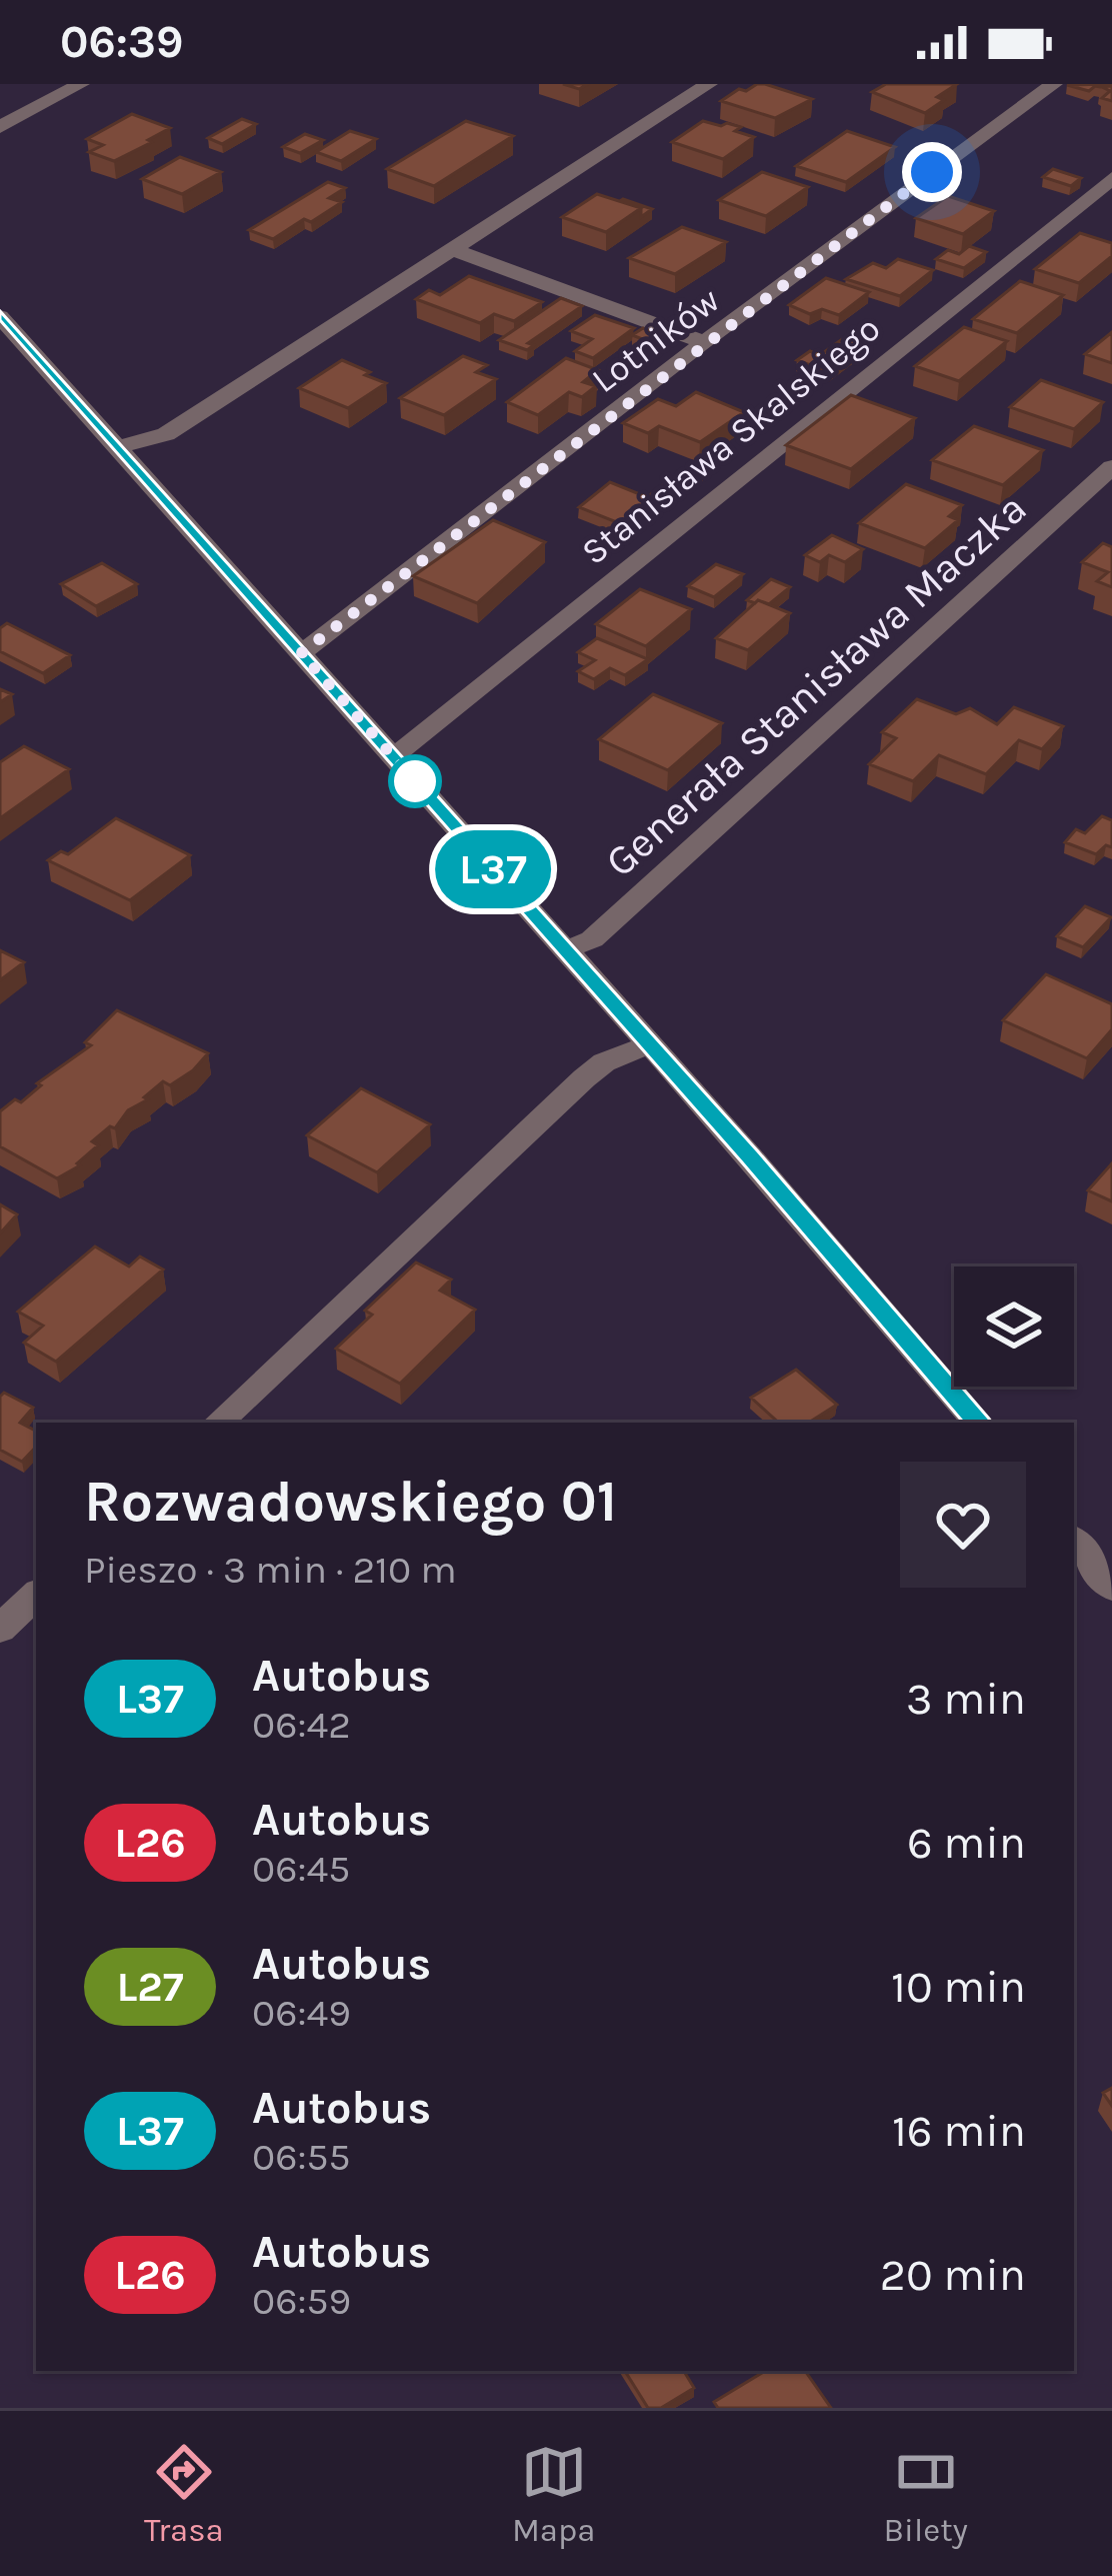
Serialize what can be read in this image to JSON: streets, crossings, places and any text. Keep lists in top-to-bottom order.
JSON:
{
  "streets": {
    "street": ["Lotników", "Stanisława Skalskiego", "Generała Stanisława Maczka"]
  },
  "lines": ["bus line L37"],
  "page": {
    "status": "06:39",
    "on_map": "L37",
    "heading": ["Rozwadowskiego 01", "Pieszo · 3 min · 210 m"],
    "list": [
      {
        "mark": "L37",
        "name": "Autobus",
        "note": "06:42",
        "value": "3 min"
      },
      {
        "mark": "L26",
        "name": "Autobus",
        "note": "06:45",
        "value": "6 min"
      },
      {
        "mark": "L27",
        "name": "Autobus",
        "note": "06:49",
        "value": "10 min"
      },
      {
        "mark": "L37",
        "name": "Autobus",
        "note": "06:55",
        "value": "16 min"
      },
      {
        "mark": "L26",
        "name": "Autobus",
        "note": "06:59",
        "value": "20 min"
      }
    ],
    "tabs": ["Trasa", "Mapa", "Bilety"]
  }
}
